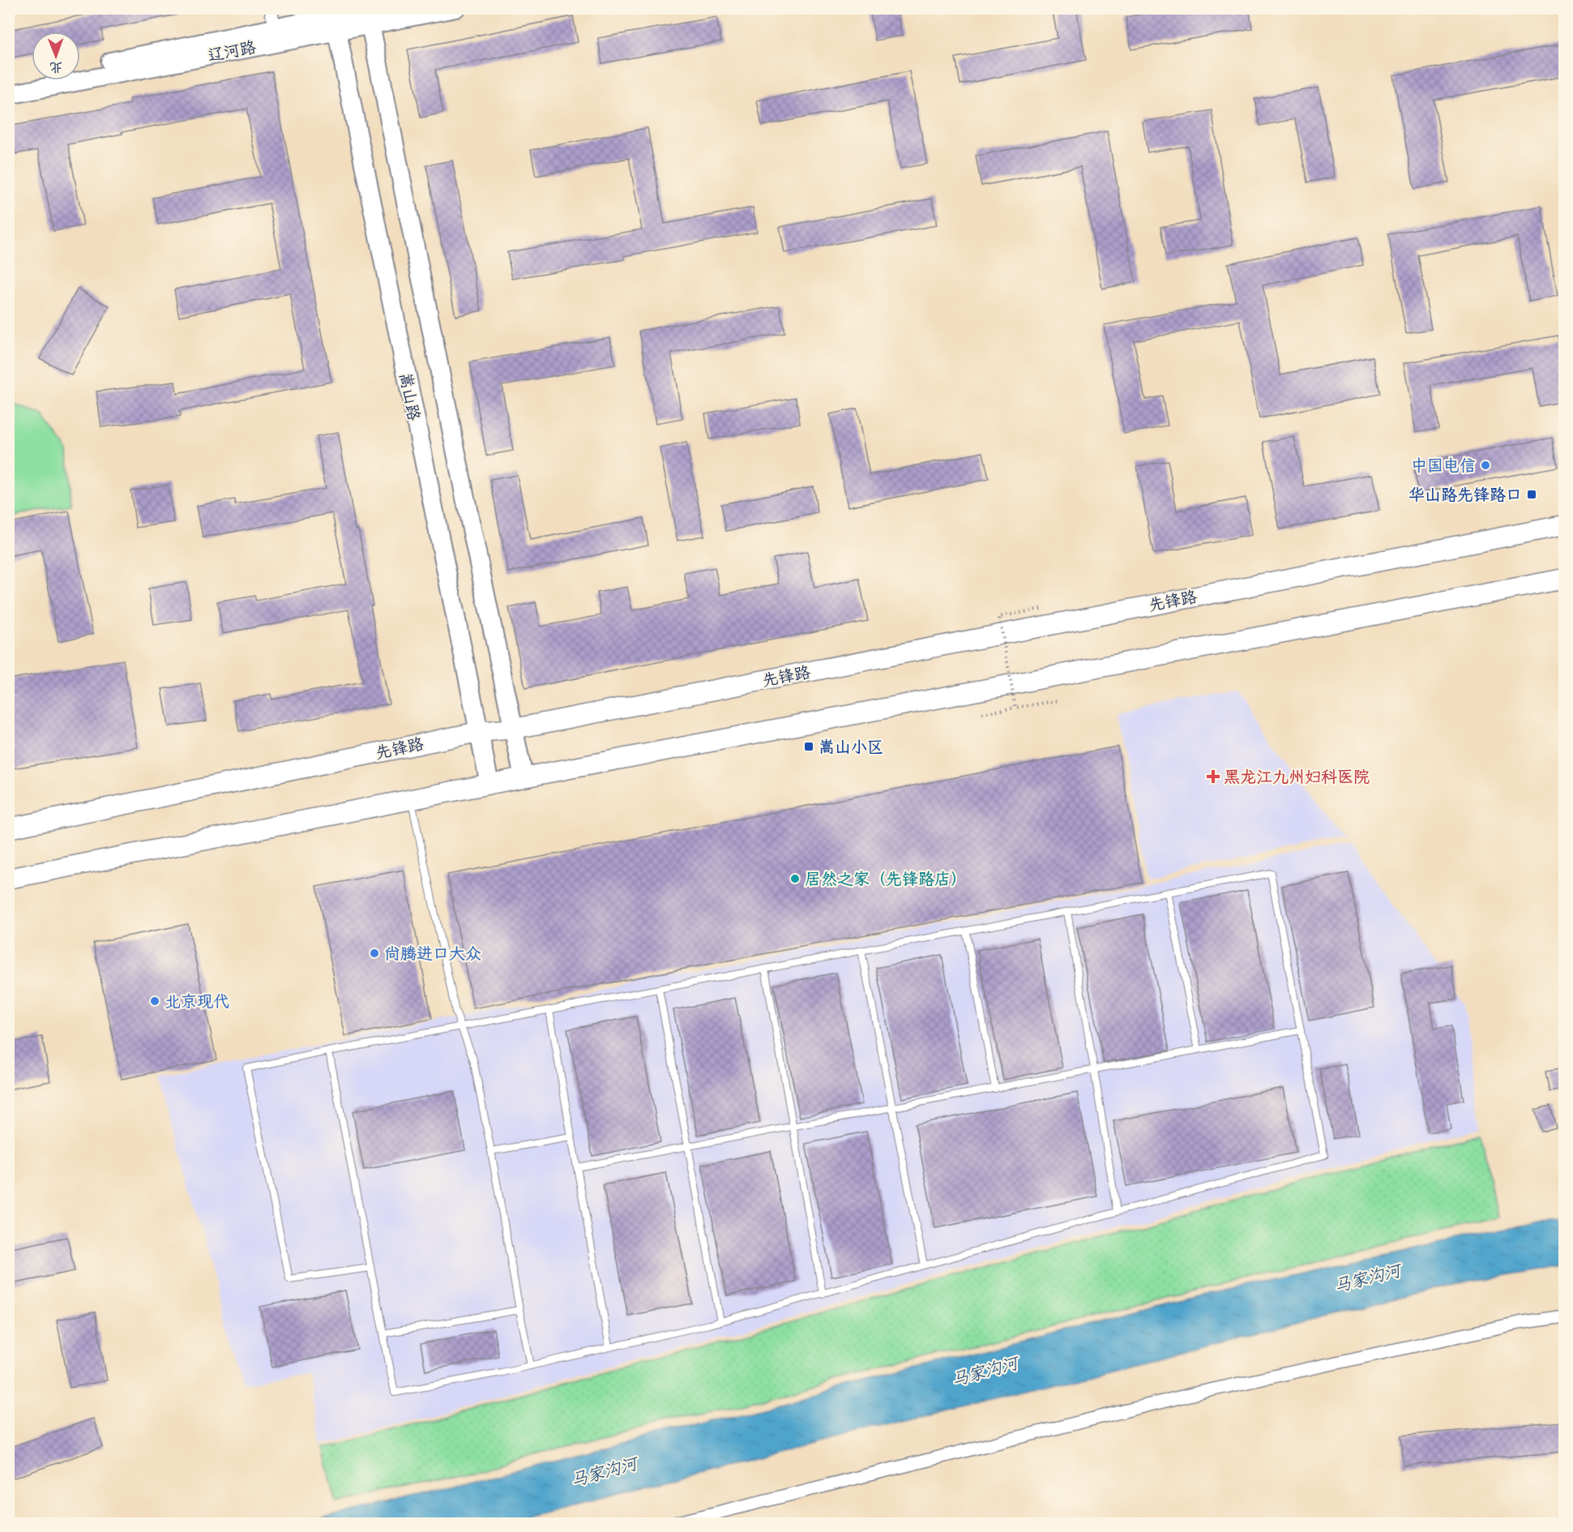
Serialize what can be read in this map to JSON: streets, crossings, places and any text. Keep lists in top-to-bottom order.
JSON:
{
  "streets": {
    "main road": ["辽河路", "嵩山路", "先锋路"]
  },
  "crossings": [
    ["辽河路", "嵩山路"],
    ["嵩山路", "先锋路"]
  ],
  "water": ["马家沟河"],
  "places": {
    "other": [
      "中国电信",
      "居然之家（先锋路店）",
      "尚腾进口大众",
      "北京现代"
    ],
    "transit": ["华山路先锋路口", "嵩山小区"],
    "health": ["黑龙江九州妇科医院"]
  },
  "north": "bottom"
}
